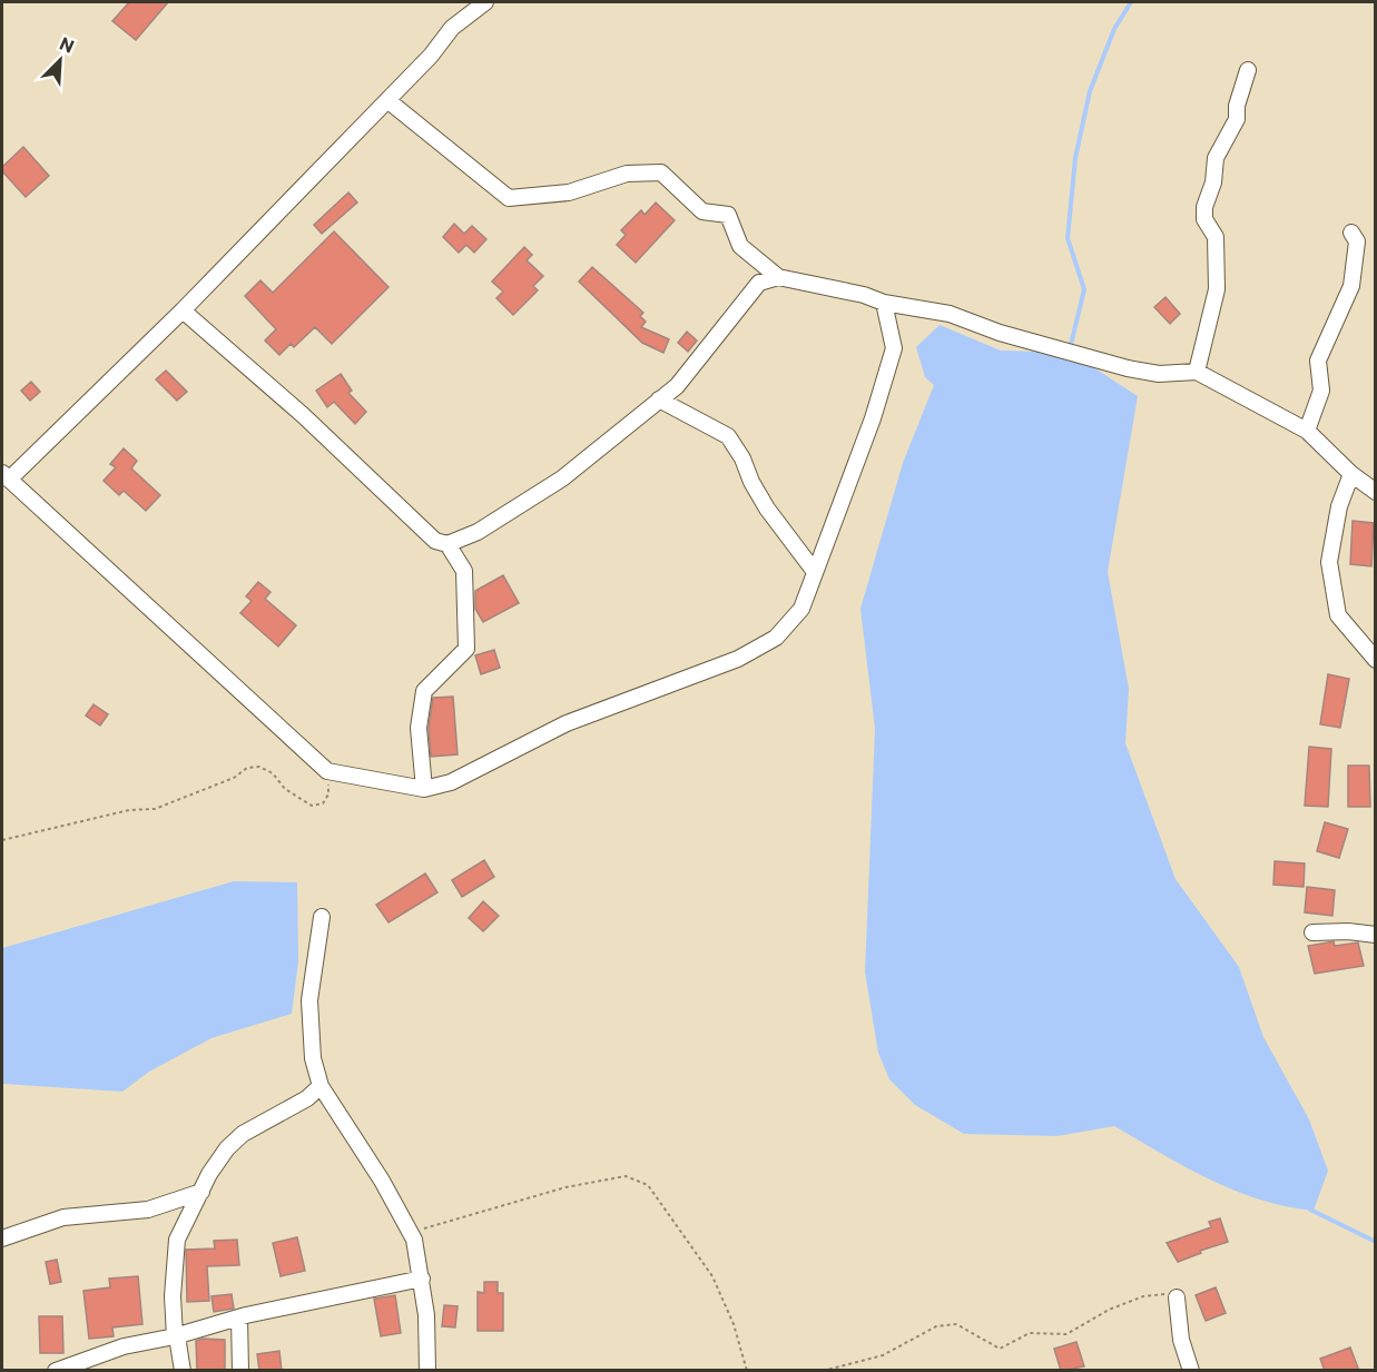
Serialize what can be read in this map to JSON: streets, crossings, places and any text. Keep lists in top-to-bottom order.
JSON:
{
  "north": "top right"
}
